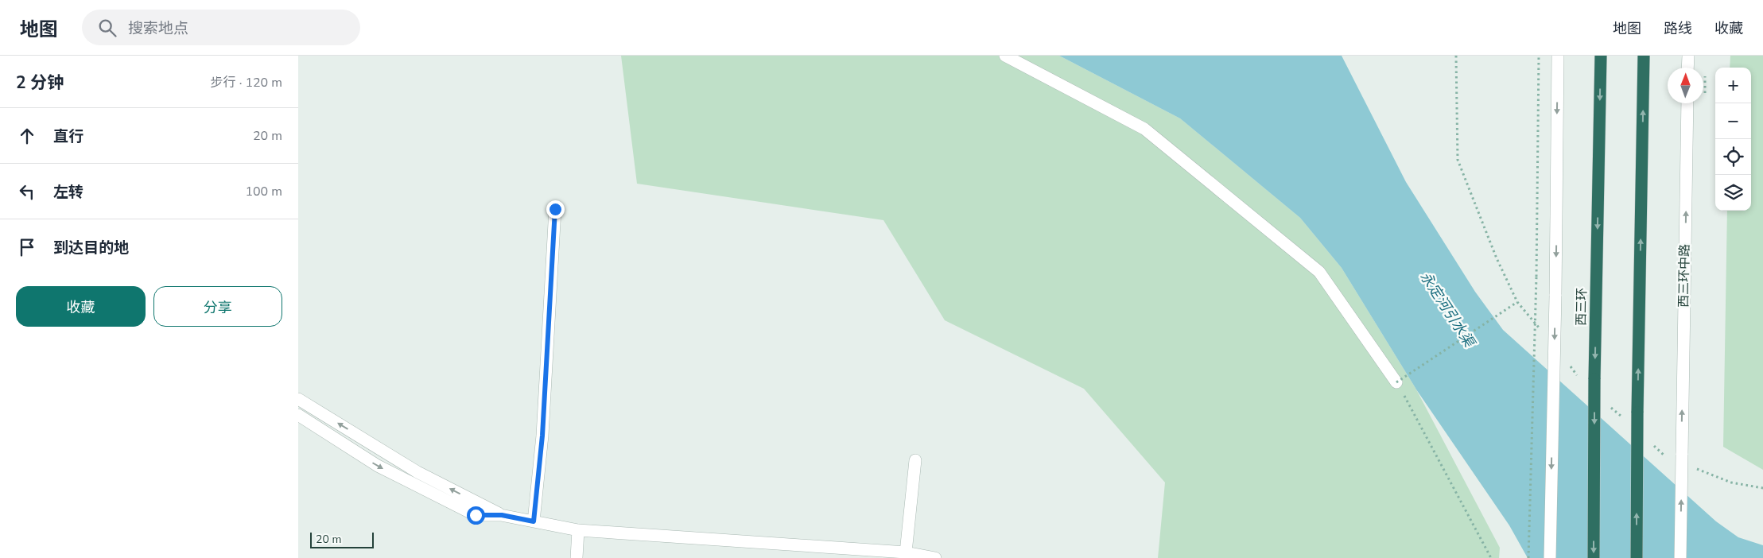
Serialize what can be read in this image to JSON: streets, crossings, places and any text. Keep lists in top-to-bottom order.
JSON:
{
  "streets": {
    "highway": ["西三环"],
    "street": ["西三环中路"]
  },
  "one_way": ["西三环中路"],
  "water": ["永定河引水渠"],
  "scale_bar": "20 m",
  "north": "top",
  "page": {
    "header": "地图",
    "search": "搜索地点",
    "nav": ["地图", "路线", "收藏"],
    "heading": ["2 分钟", "步行 · 120 m"],
    "map_buttons": ["+", "−"],
    "list": [
      ["直行", "20 m"],
      ["左转", "100 m"],
      "到达目的地"
    ],
    "buttons": ["收藏", "分享"],
    "scale": "20 m"
  }
}
